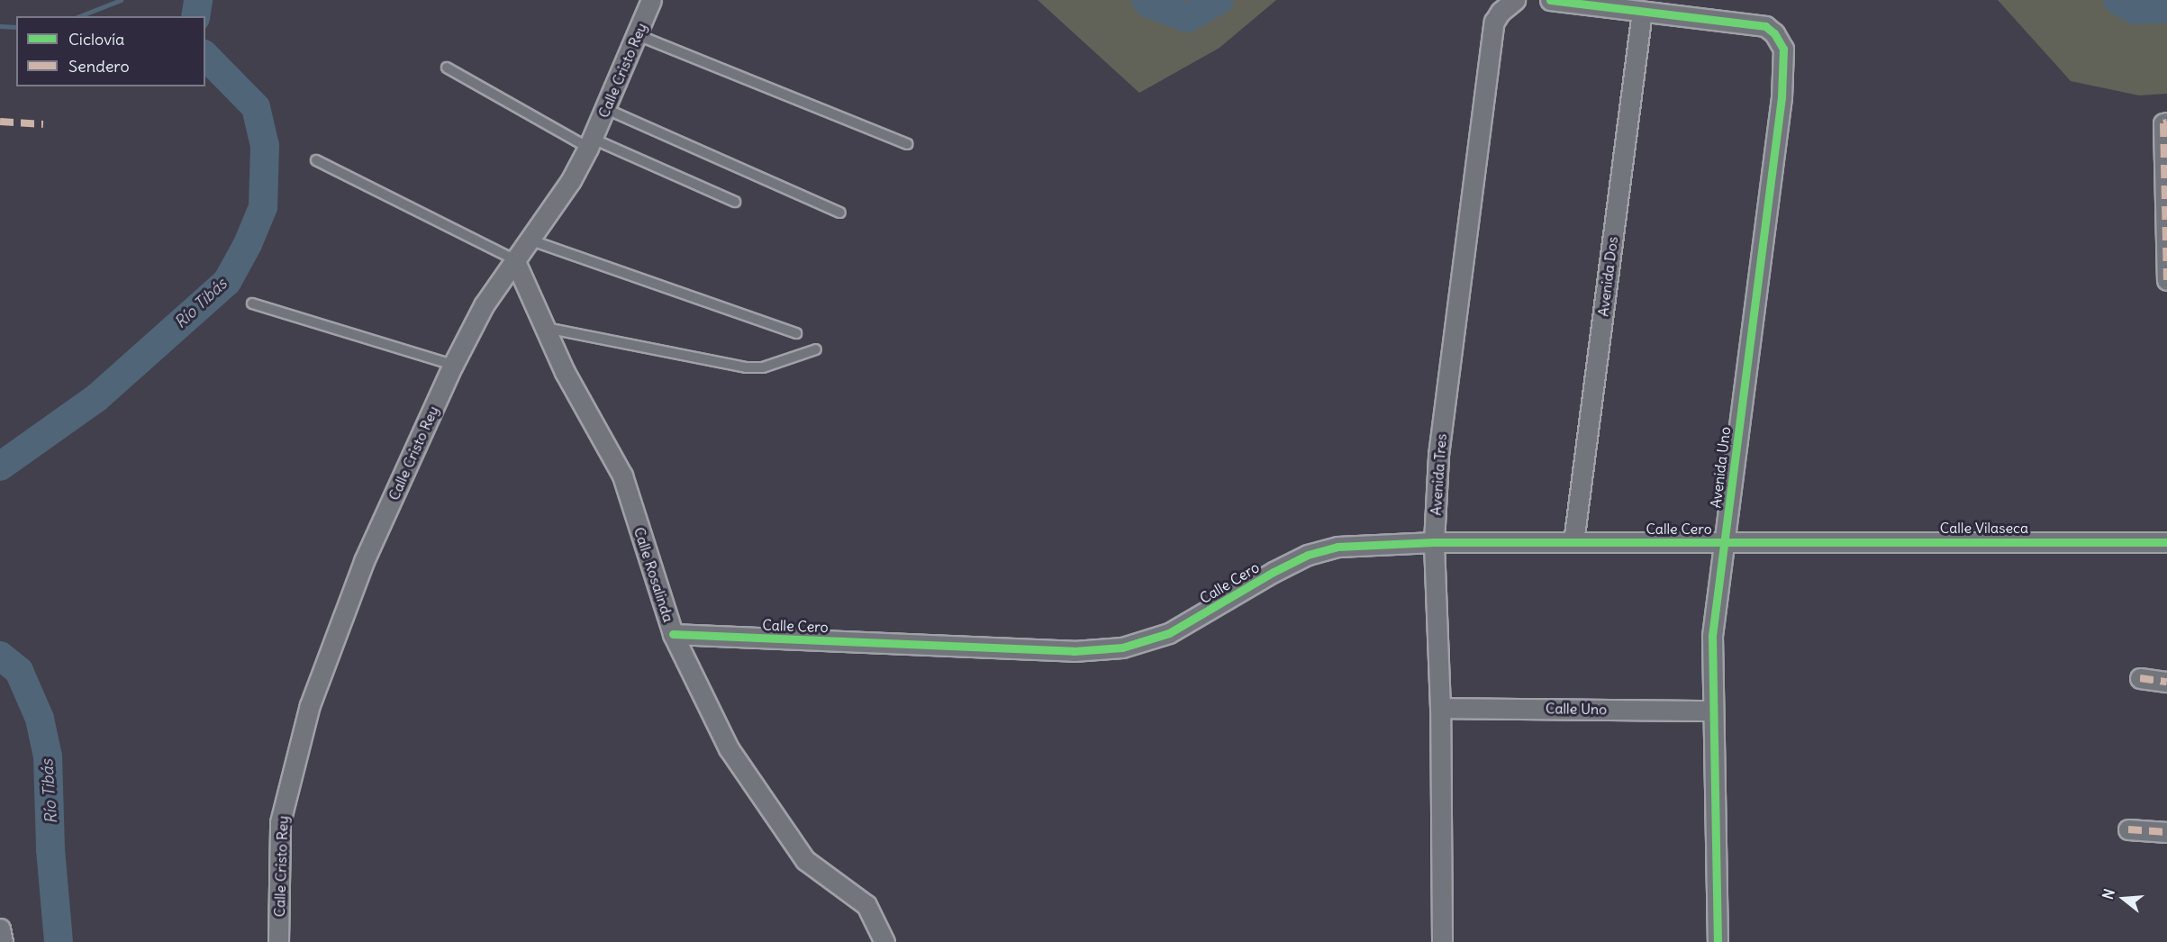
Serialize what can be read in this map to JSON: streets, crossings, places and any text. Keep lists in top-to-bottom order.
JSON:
{
  "streets": {
    "street": [
      "Calle Cristo Rey",
      "Avenida Dos",
      "Avenida Uno",
      "Avenida Tres",
      "Calle Vilaseca",
      "Calle Cero",
      "Calle Rosalinda",
      "Calle Uno"
    ]
  },
  "crossings": [
    ["Calle Cristo Rey", "Calle Rosalinda"],
    ["Avenida Dos", "Avenida Uno"],
    ["Avenida Dos", "Calle Cero"],
    ["Avenida Uno", "Calle Cero"],
    ["Avenida Uno", "Calle Uno"],
    ["Avenida Tres", "Calle Cero"],
    ["Avenida Tres", "Calle Uno"],
    ["Calle Vilaseca", "Calle Cero"],
    ["Calle Cero", "Calle Rosalinda"]
  ],
  "water": ["Río Tibás"],
  "legend": ["Ciclovía", "Sendero"],
  "north": "left"
}
